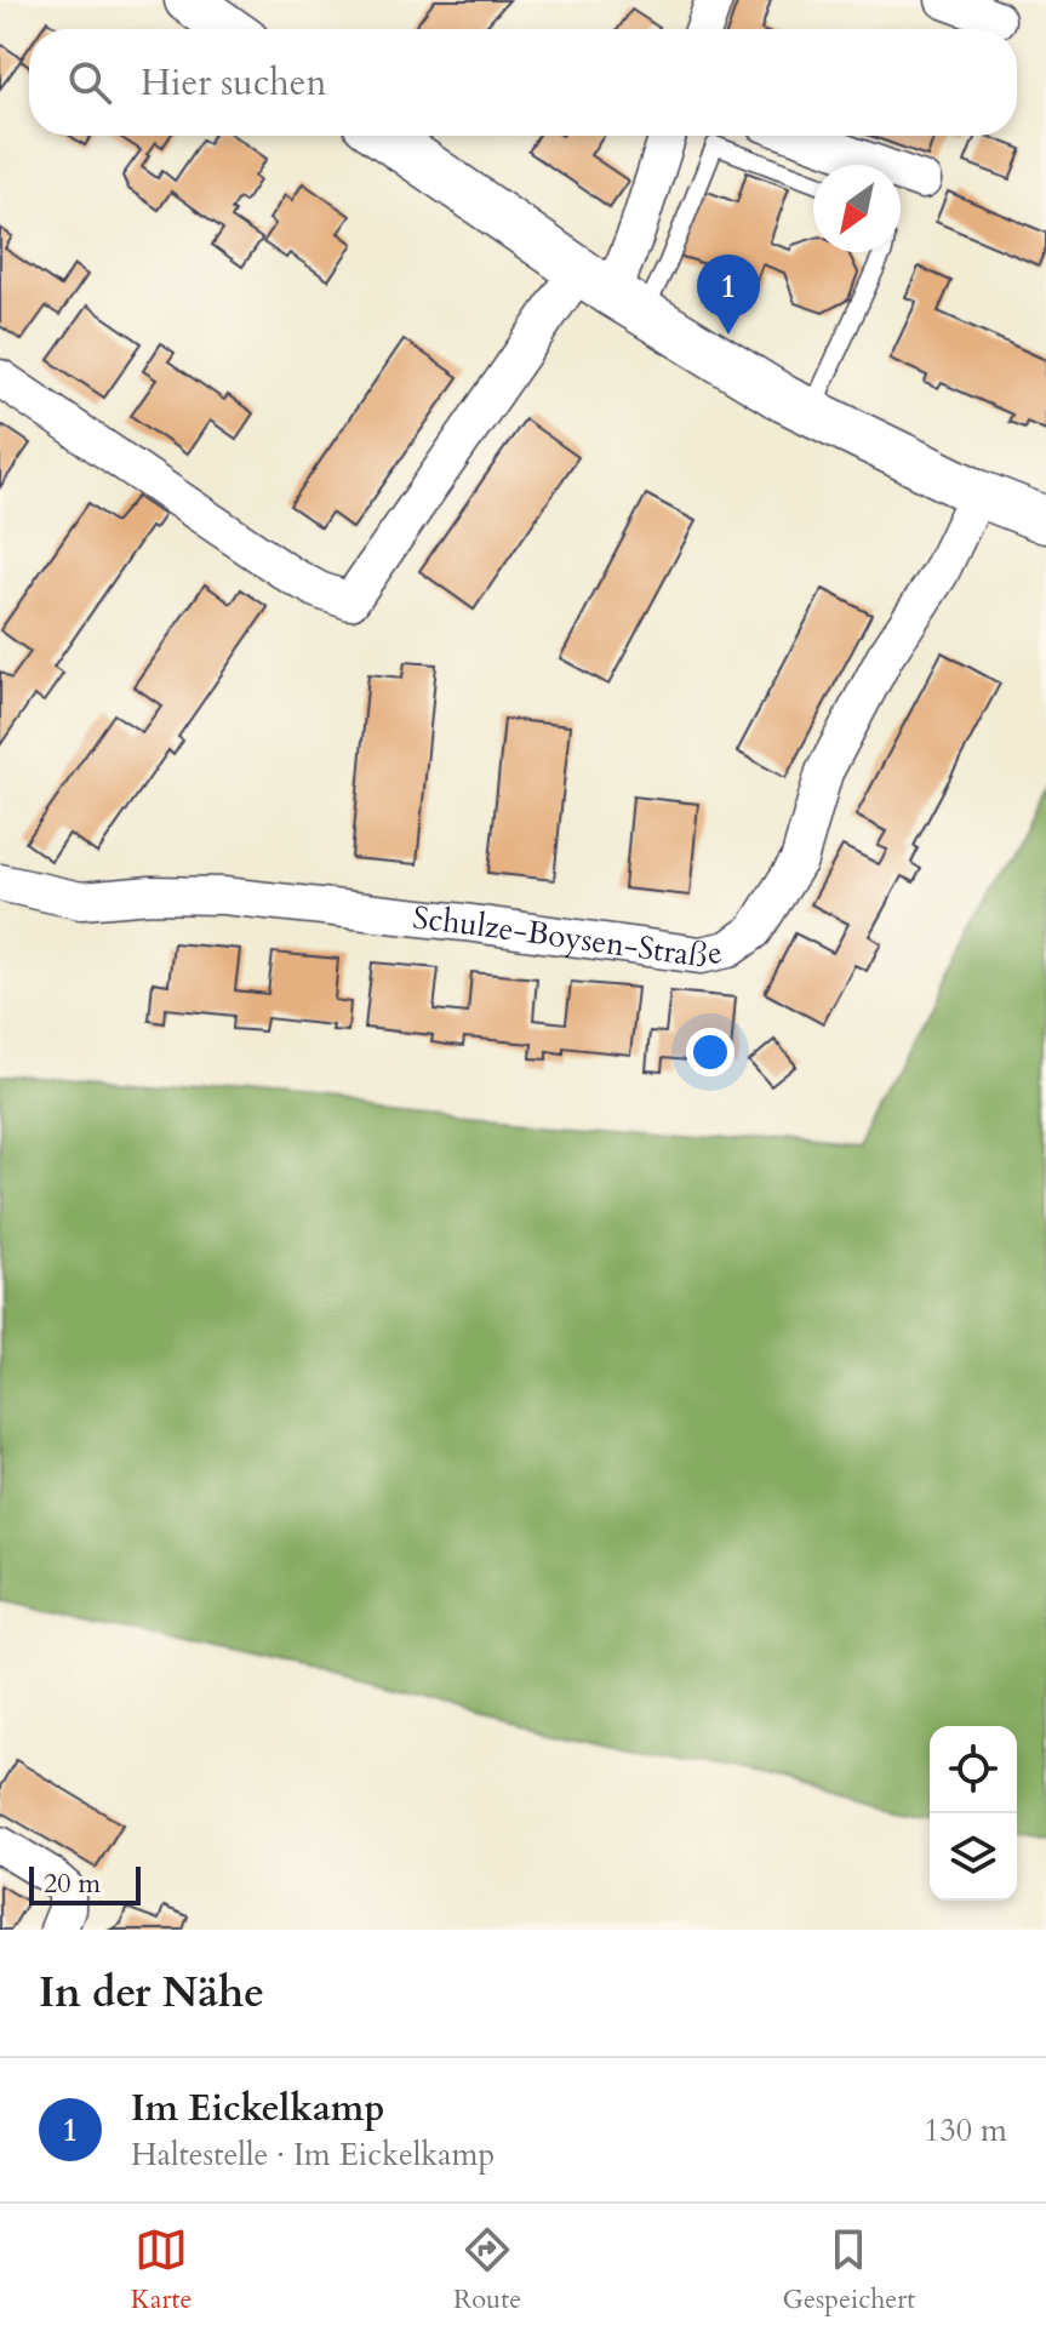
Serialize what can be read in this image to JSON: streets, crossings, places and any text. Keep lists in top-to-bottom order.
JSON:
{
  "streets": {
    "street": ["Schulze-Boysen-Straße"]
  },
  "scale_bar": "20 m",
  "north": "bottom left",
  "page": {
    "search": "Hier suchen",
    "pins": "1",
    "scale": "20 m",
    "heading": "In der Nähe",
    "list": [
      {
        "mark": "1",
        "name": "Im Eickelkamp",
        "note": "Haltestelle · Im Eickelkamp",
        "value": "130 m"
      }
    ],
    "nav": ["Karte", "Route", "Gespeichert"]
  }
}
